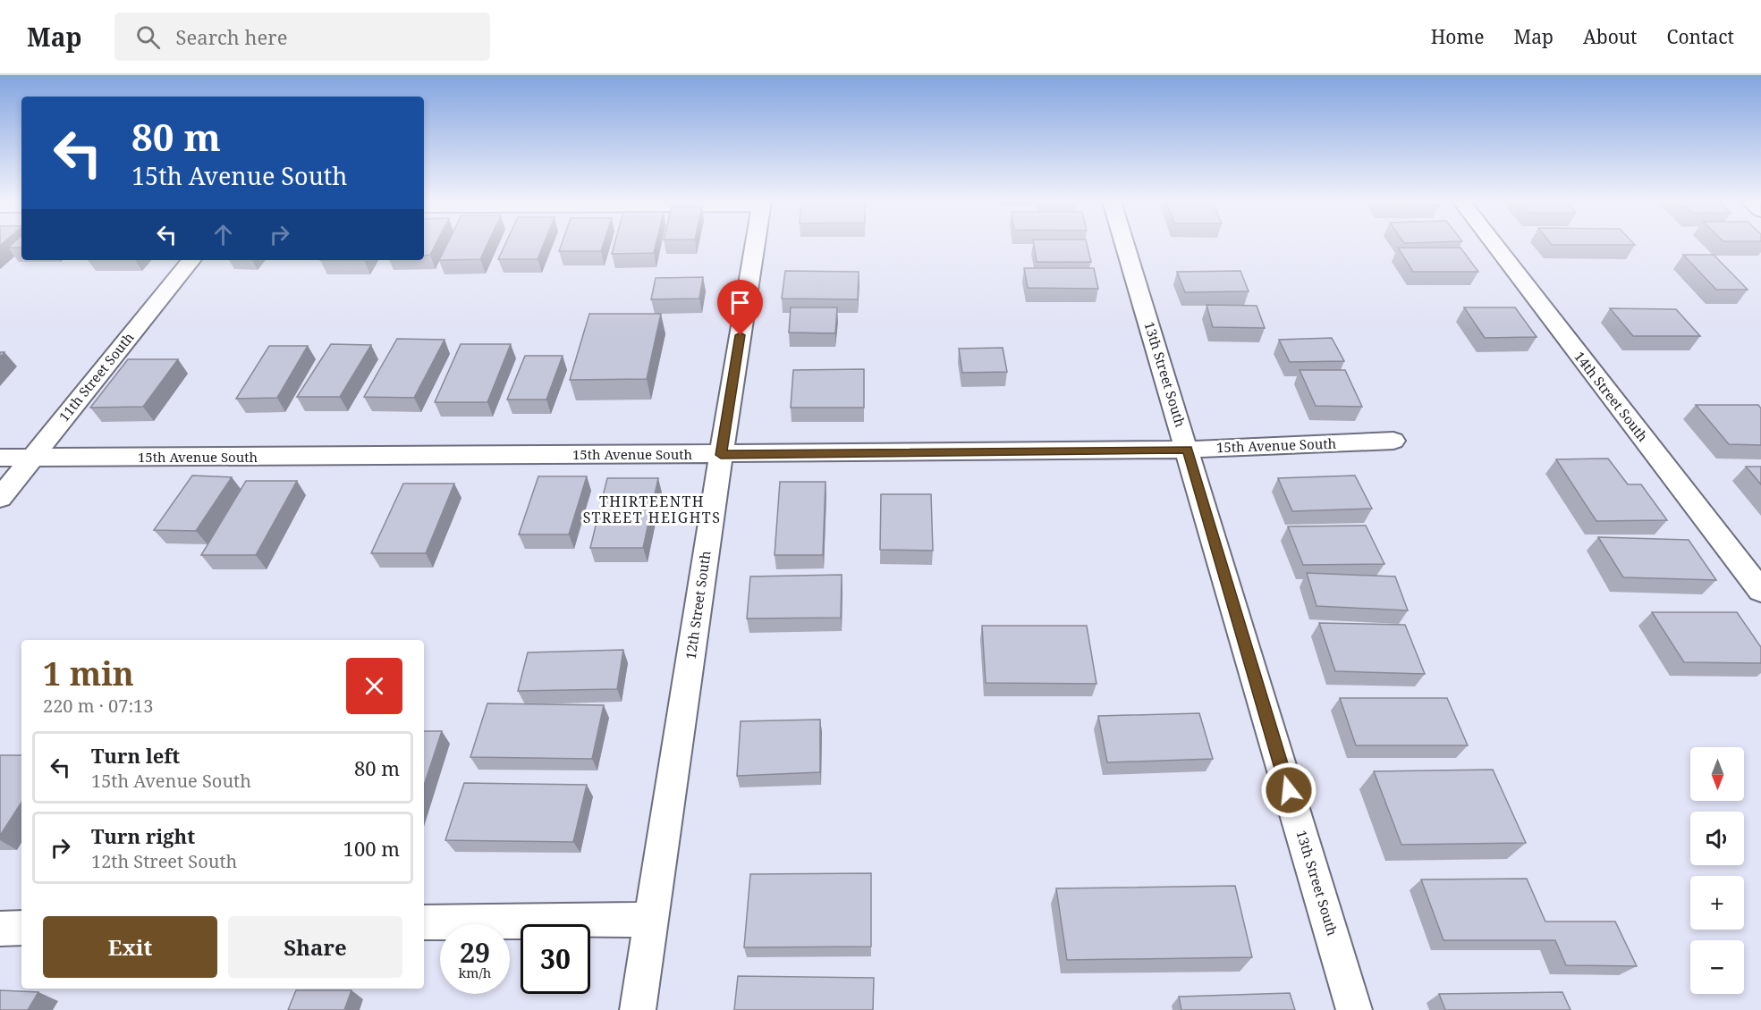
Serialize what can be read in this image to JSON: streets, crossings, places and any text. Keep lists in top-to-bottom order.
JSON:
{
  "streets": {
    "street": [
      "13th Street South",
      "11th Street South",
      "14th Street South",
      "15th Avenue South",
      "12th Street South"
    ]
  },
  "crossings": [
    ["13th Street South", "15th Avenue South"],
    ["11th Street South", "15th Avenue South"],
    ["15th Avenue South", "12th Street South"]
  ],
  "districts": ["THIRTEENTH STREET HEIGHTS"],
  "north": "bottom",
  "page": {
    "header": "Map",
    "search": "Search here",
    "nav": [
      "Home",
      "Map",
      "About",
      "Contact"
    ],
    "turn": ["80 m", "15th Avenue South"],
    "heading": ["1 min", "220 m · 07:13"],
    "list": [
      {
        "name": "Turn left",
        "note": "15th Avenue South",
        "value": "80 m"
      },
      {
        "name": "Turn right",
        "note": "12th Street South",
        "value": "100 m"
      }
    ],
    "map_buttons": ["+", "−"],
    "buttons": ["Exit", "Share"],
    "speed": "29 km/h",
    "limit": "30"
  }
}
